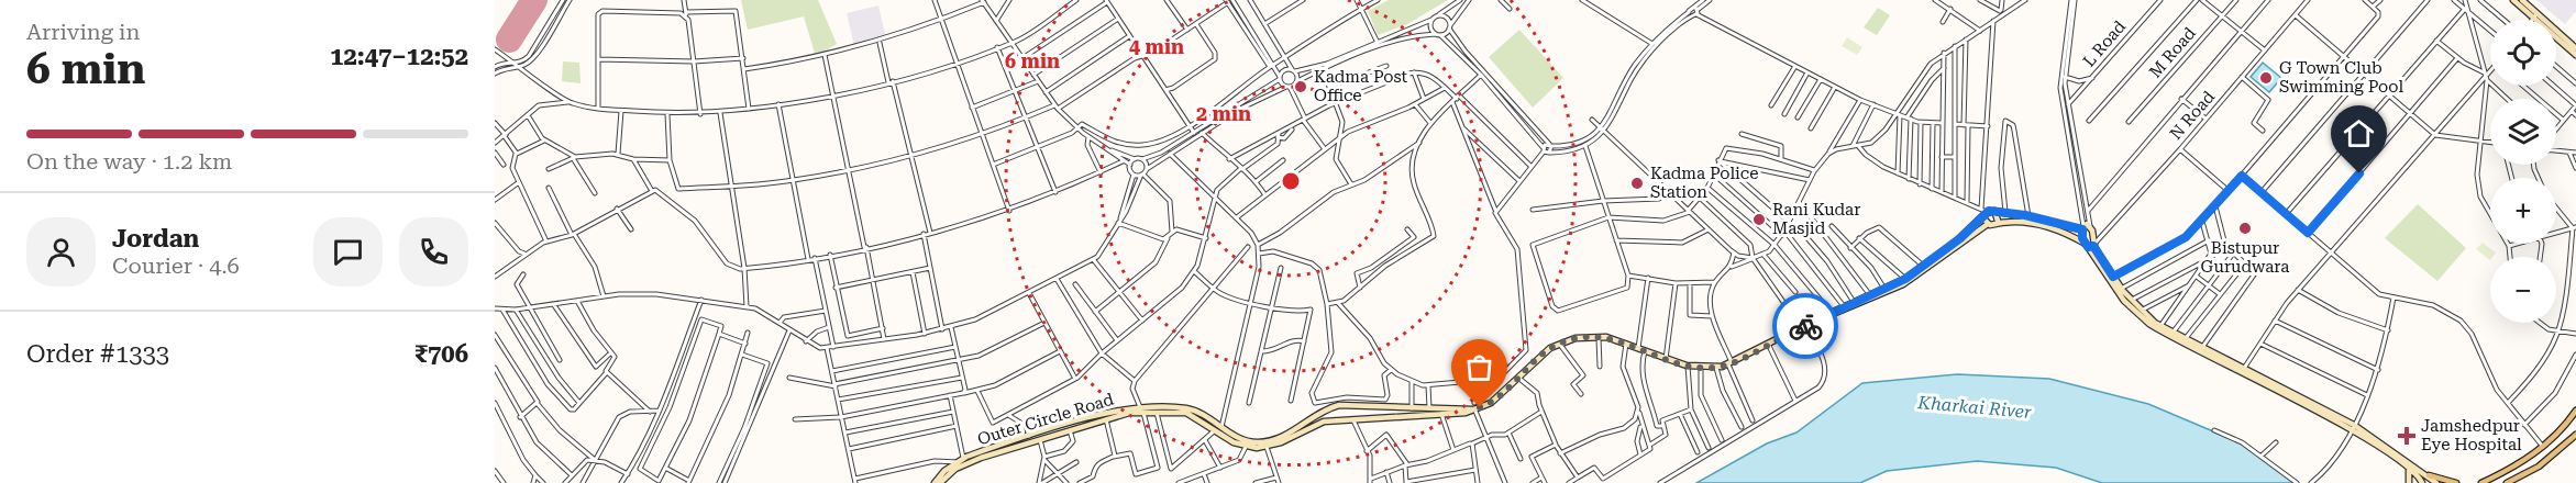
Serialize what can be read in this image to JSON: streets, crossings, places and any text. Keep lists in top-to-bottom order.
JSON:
{
  "streets": {
    "main road": ["Outer Circle Road"],
    "street": ["L Road", "M Road", "N Road"]
  },
  "water": ["Kharkai River"],
  "places": {
    "other": [
      "G Town Club Swimming Pool",
      "Kadma Post Office",
      "Kadma Police Station",
      "Rani Kudar Masjid",
      "Bistupur Gurudwara"
    ],
    "health": ["Jamshedpur Eye Hospital"]
  },
  "page": {
    "heading": ["6 min", "Arriving in", "12:47–12:52"],
    "panel": [
      "Jordan",
      "Courier · 4.6",
      "Order #1333",
      "₹706"
    ],
    "map_buttons": ["+", "−"],
    "bar": "On the way · 1.2 km"
  },
  "rings": ["4 min", "6 min", "2 min"]
}
